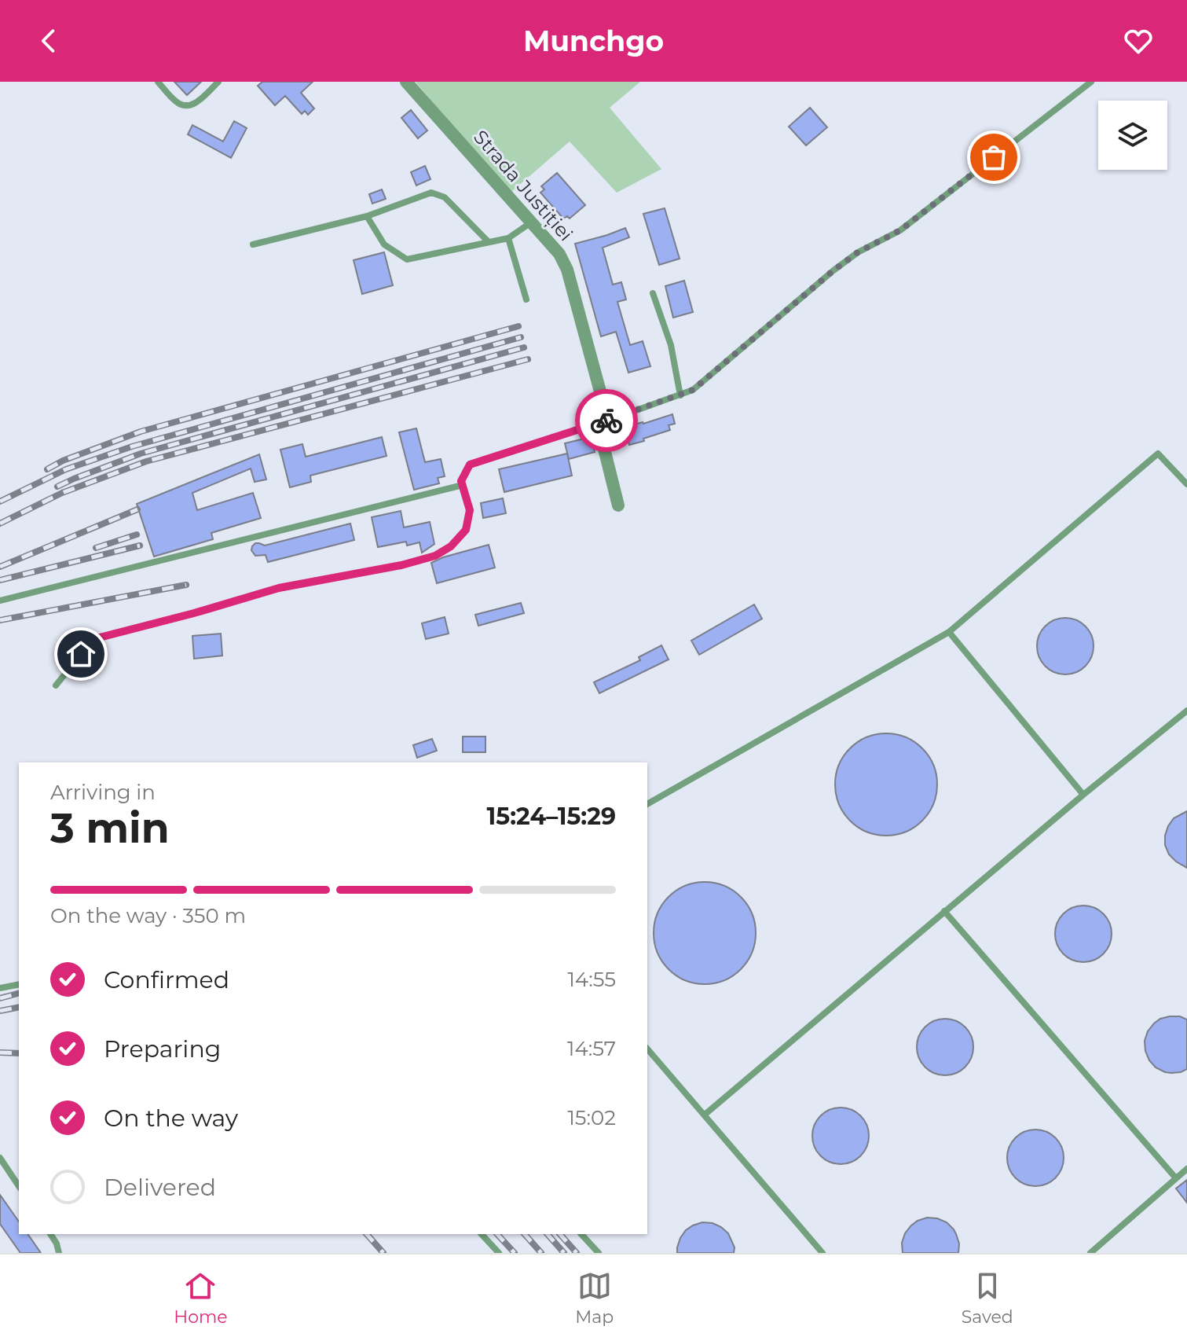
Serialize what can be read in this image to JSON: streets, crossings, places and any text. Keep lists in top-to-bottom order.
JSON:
{
  "streets": {
    "street": ["Strada Justiției"]
  },
  "page": {
    "header": "Munchgo",
    "heading": ["3 min", "Arriving in", "15:24–15:29"],
    "bar": "On the way · 350 m",
    "list": [
      ["Confirmed", "14:55"],
      ["Preparing", "14:57"],
      ["On the way", "15:02"],
      "Delivered"
    ],
    "tabs": ["Home", "Map", "Saved"]
  }
}
